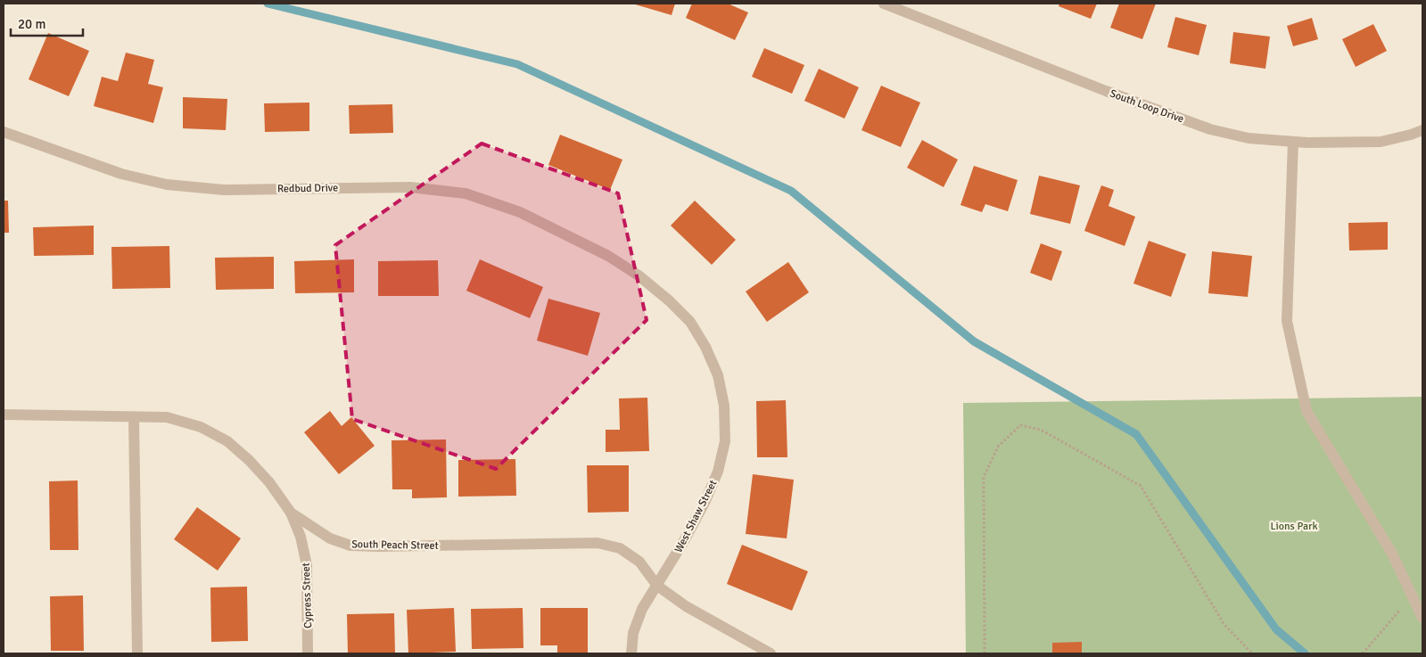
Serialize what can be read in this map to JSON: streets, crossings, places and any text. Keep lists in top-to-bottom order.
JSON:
{
  "streets": {
    "street": [
      "South Loop Drive",
      "Redbud Drive",
      "West Shaw Street",
      "South Peach Street",
      "Cypress Street"
    ]
  },
  "crossings": [
    ["Redbud Drive", "West Shaw Street"],
    ["West Shaw Street", "South Peach Street"],
    ["South Peach Street", "Cypress Street"]
  ],
  "parks": ["Lions Park"],
  "scale_bar": "20 m"
}
